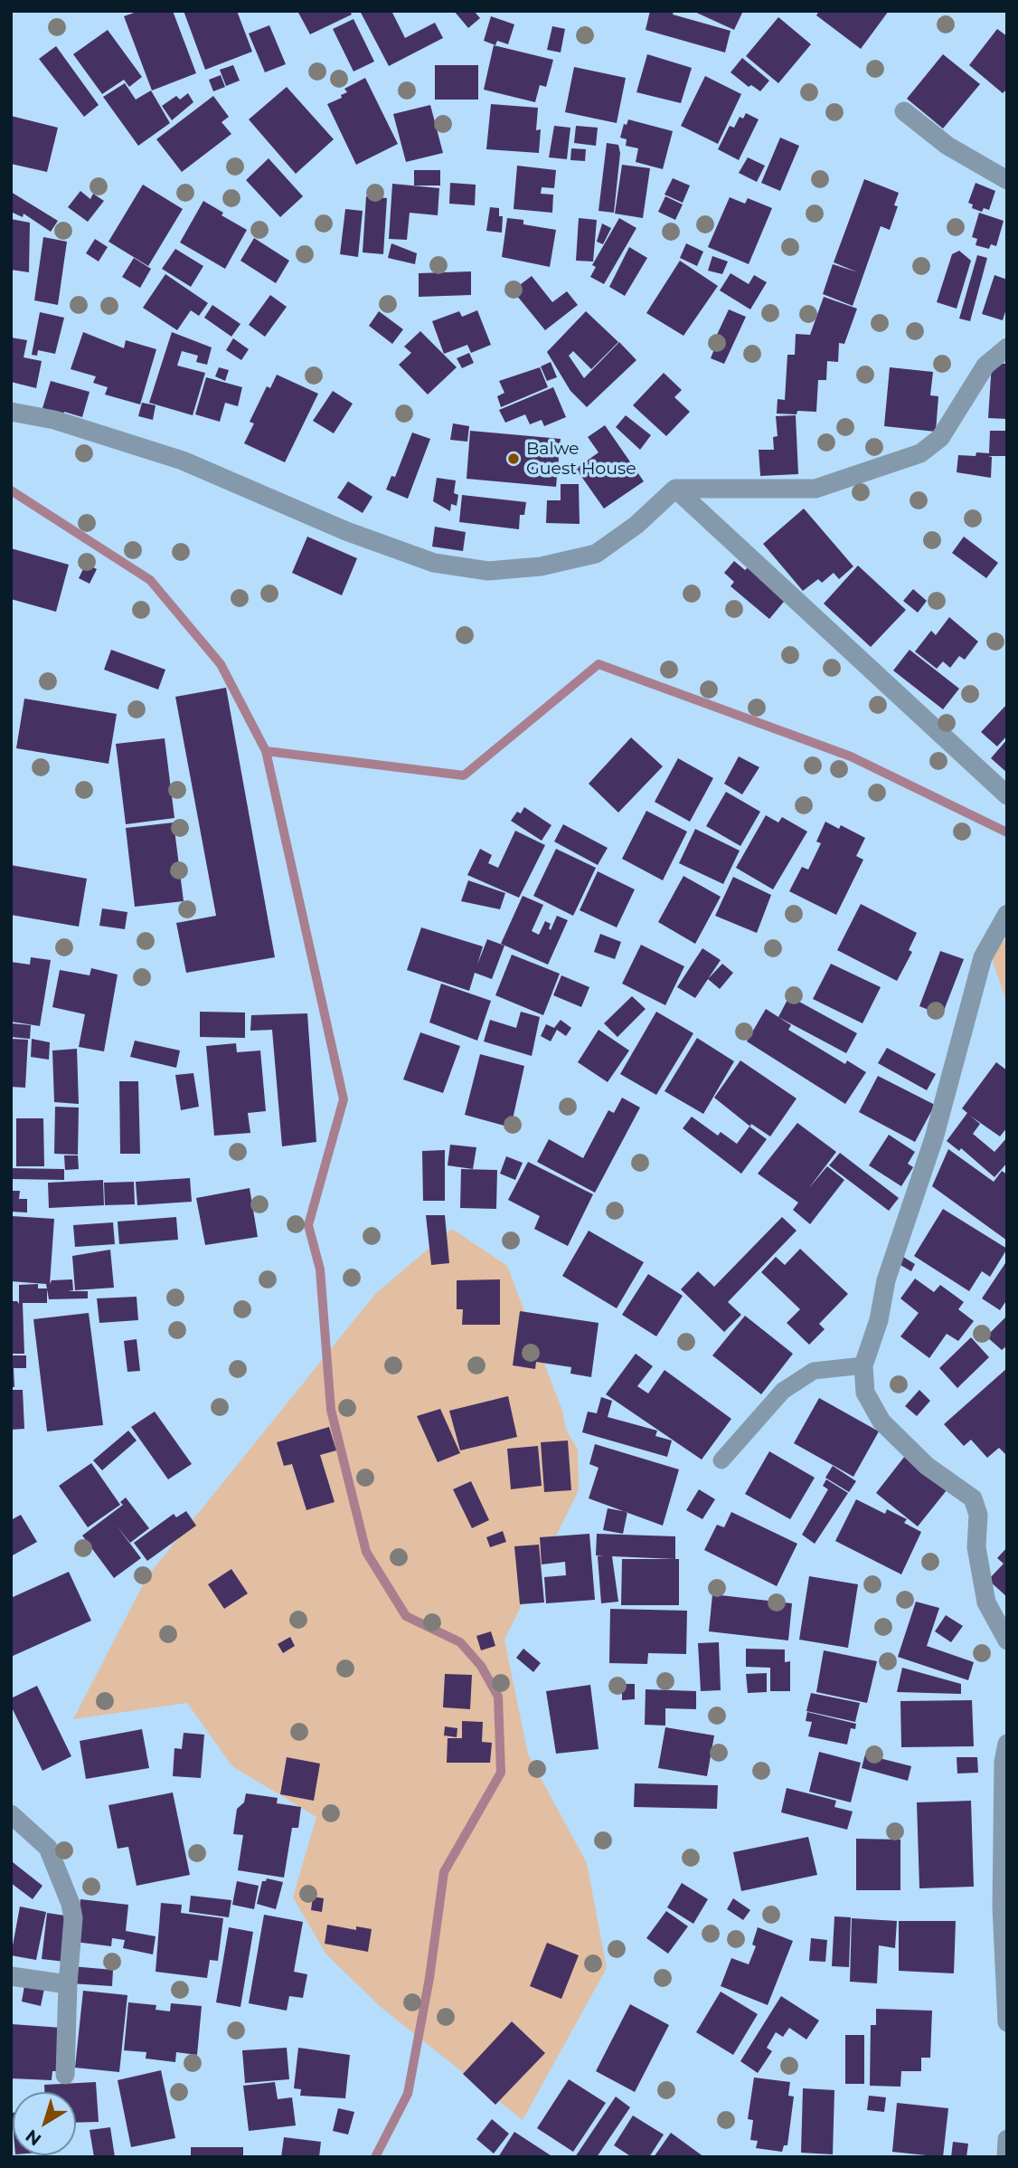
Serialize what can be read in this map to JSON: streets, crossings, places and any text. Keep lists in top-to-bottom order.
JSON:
{
  "places": ["Balwe Guest House"],
  "north": "bottom left"
}
